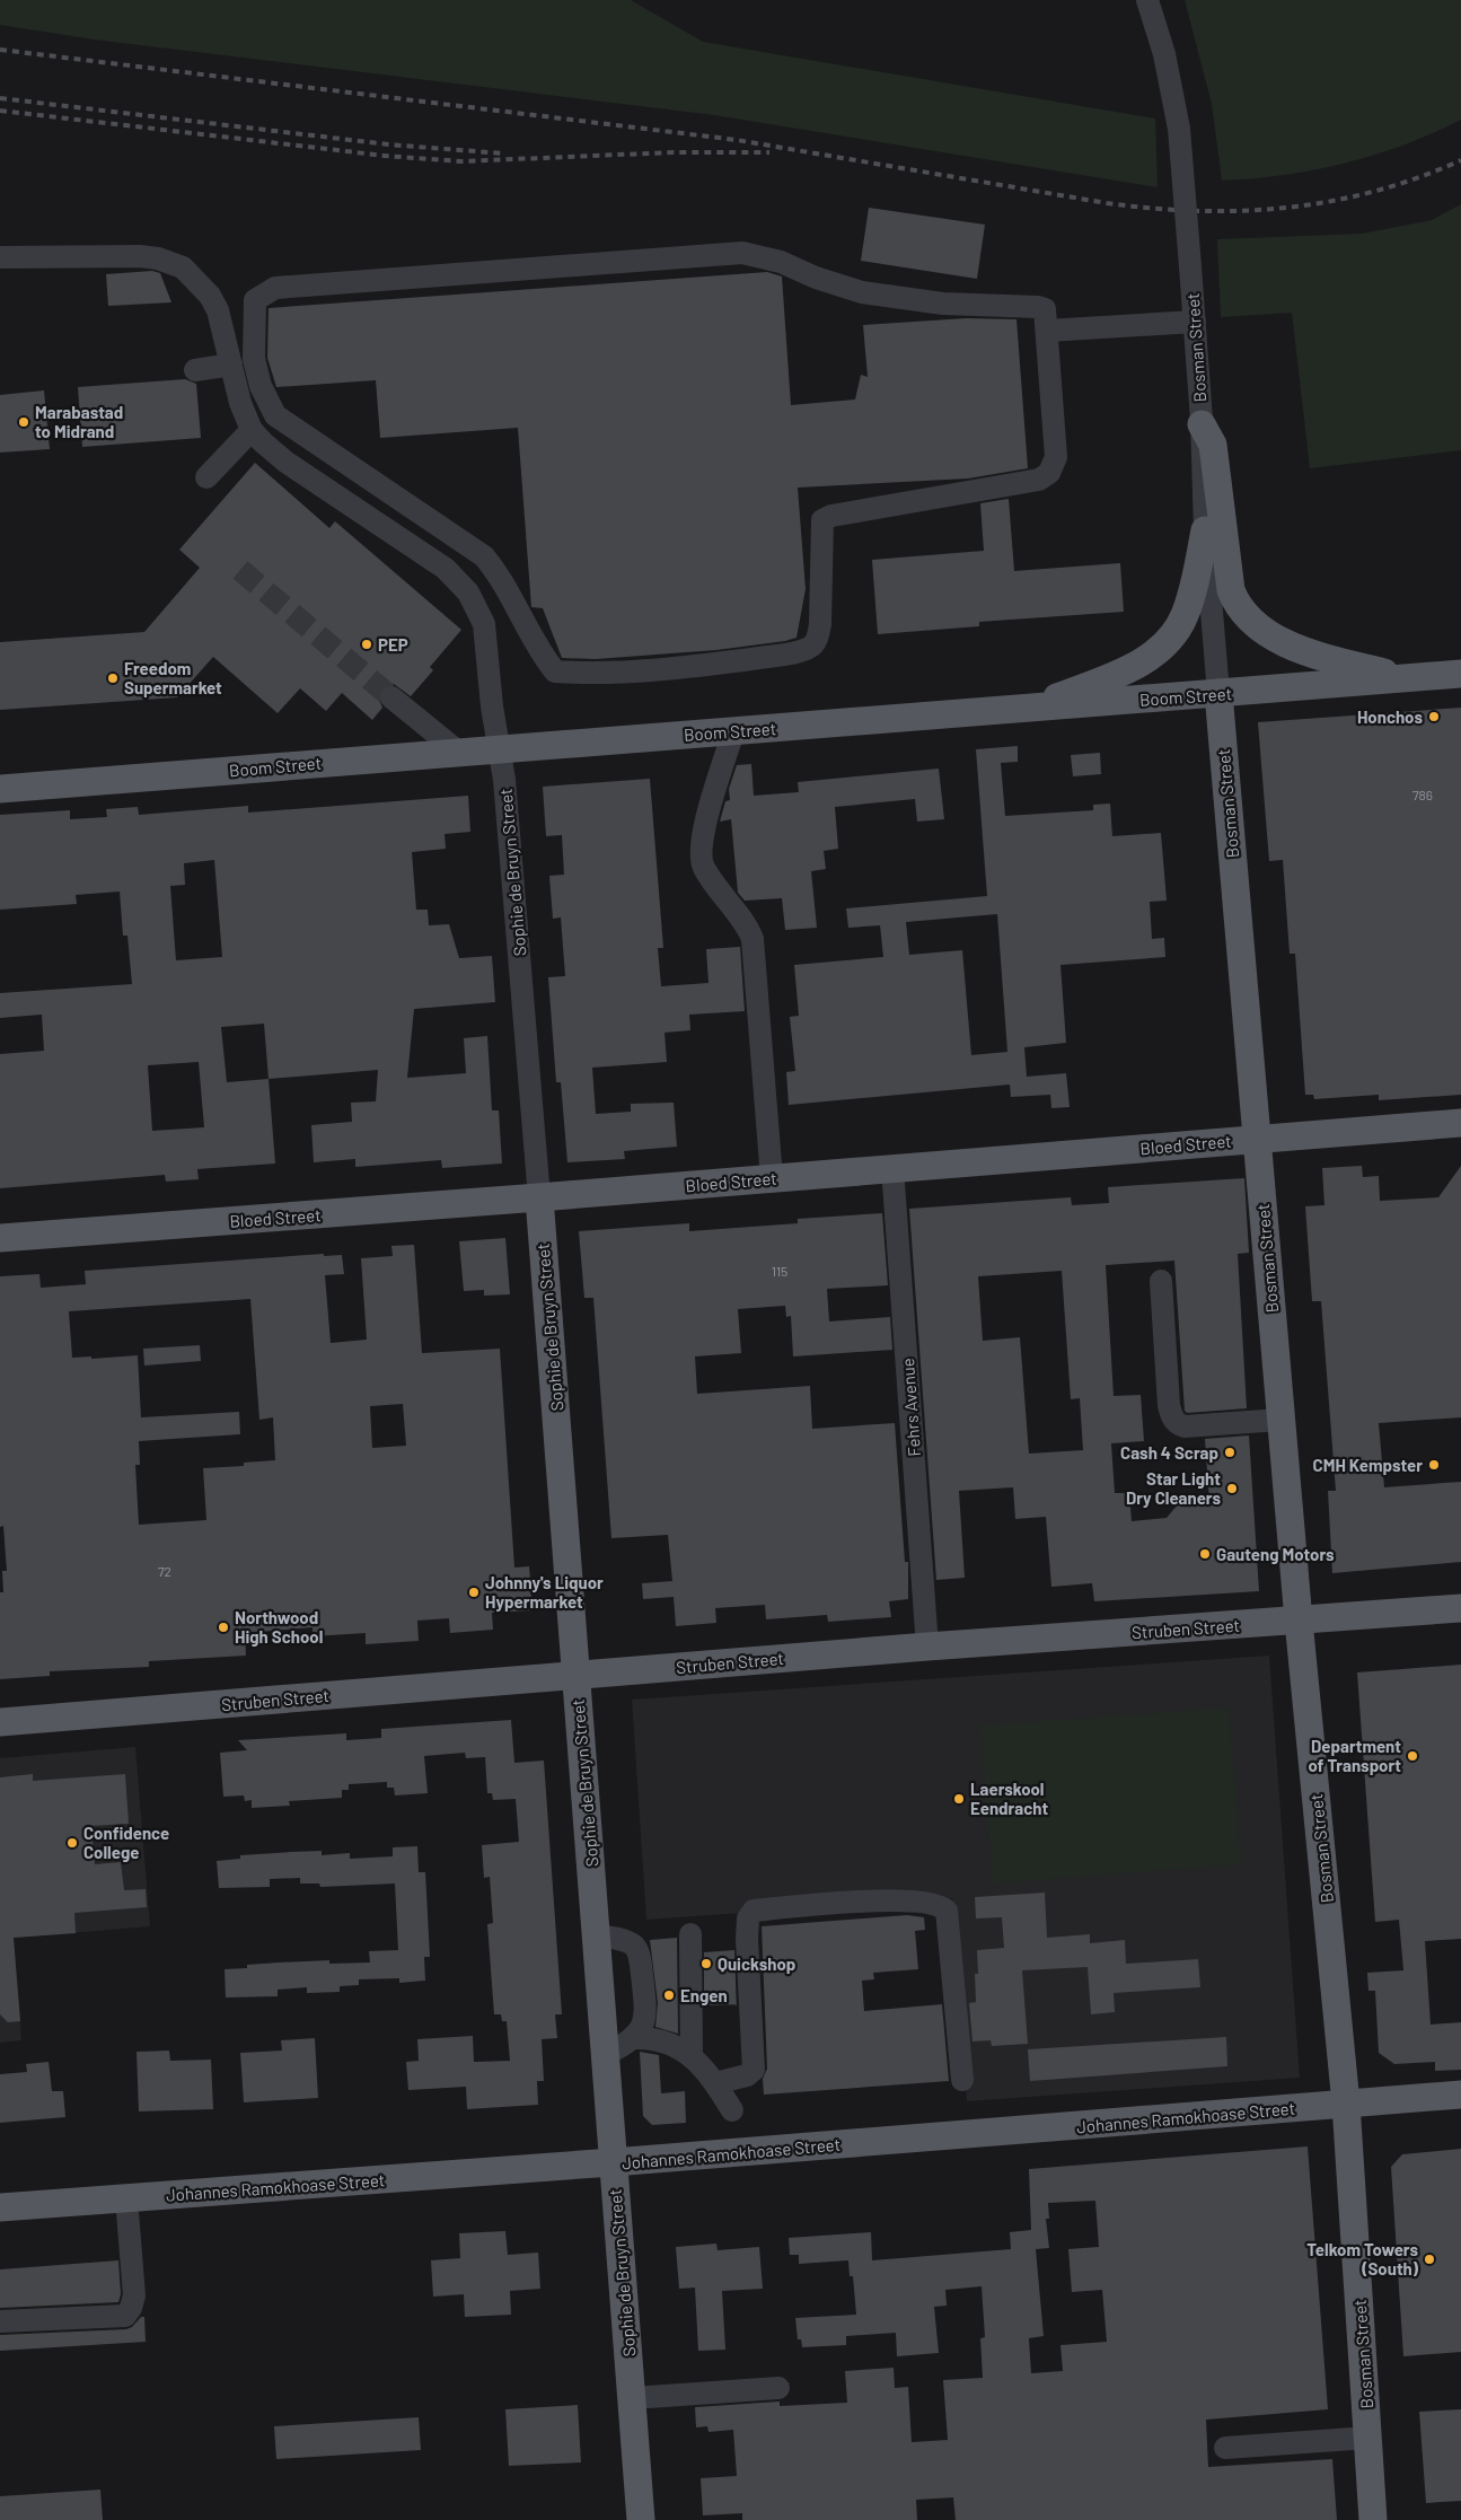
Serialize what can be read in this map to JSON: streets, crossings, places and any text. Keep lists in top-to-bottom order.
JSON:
{
  "streets": {
    "main road": [
      "Bosman Street",
      "Boom Street",
      "Sophie de Bruyn Street",
      "Bloed Street",
      "Struben Street",
      "Johannes Ramokhoase Street"
    ],
    "street": ["Fehrs Avenue"]
  },
  "crossings": [
    ["Bosman Street", "Boom Street"],
    ["Bosman Street", "Bloed Street"],
    ["Bosman Street", "Struben Street"],
    ["Bosman Street", "Johannes Ramokhoase Street"],
    ["Boom Street", "Sophie de Bruyn Street"],
    ["Sophie de Bruyn Street", "Bloed Street"],
    ["Sophie de Bruyn Street", "Struben Street"],
    ["Sophie de Bruyn Street", "Johannes Ramokhoase Street"],
    ["Bloed Street", "Fehrs Avenue"],
    ["Fehrs Avenue", "Struben Street"]
  ],
  "places": [
    "Marabastad to Midrand",
    "PEP",
    "Freedom Supermarket",
    "Honchos",
    "Cash 4 Scrap",
    "CMH Kempster",
    "Star Light Dry Cleaners",
    "Gauteng Motors",
    "Johnny's Liquor Hypermarket",
    "Northwood High School",
    "Department of Transport",
    "Laerskool Eendracht",
    "Confidence College",
    "Quickshop",
    "Engen",
    "Telkom Towers (South)"
  ],
  "house_numbers": ["786", "115", "72"]
}
